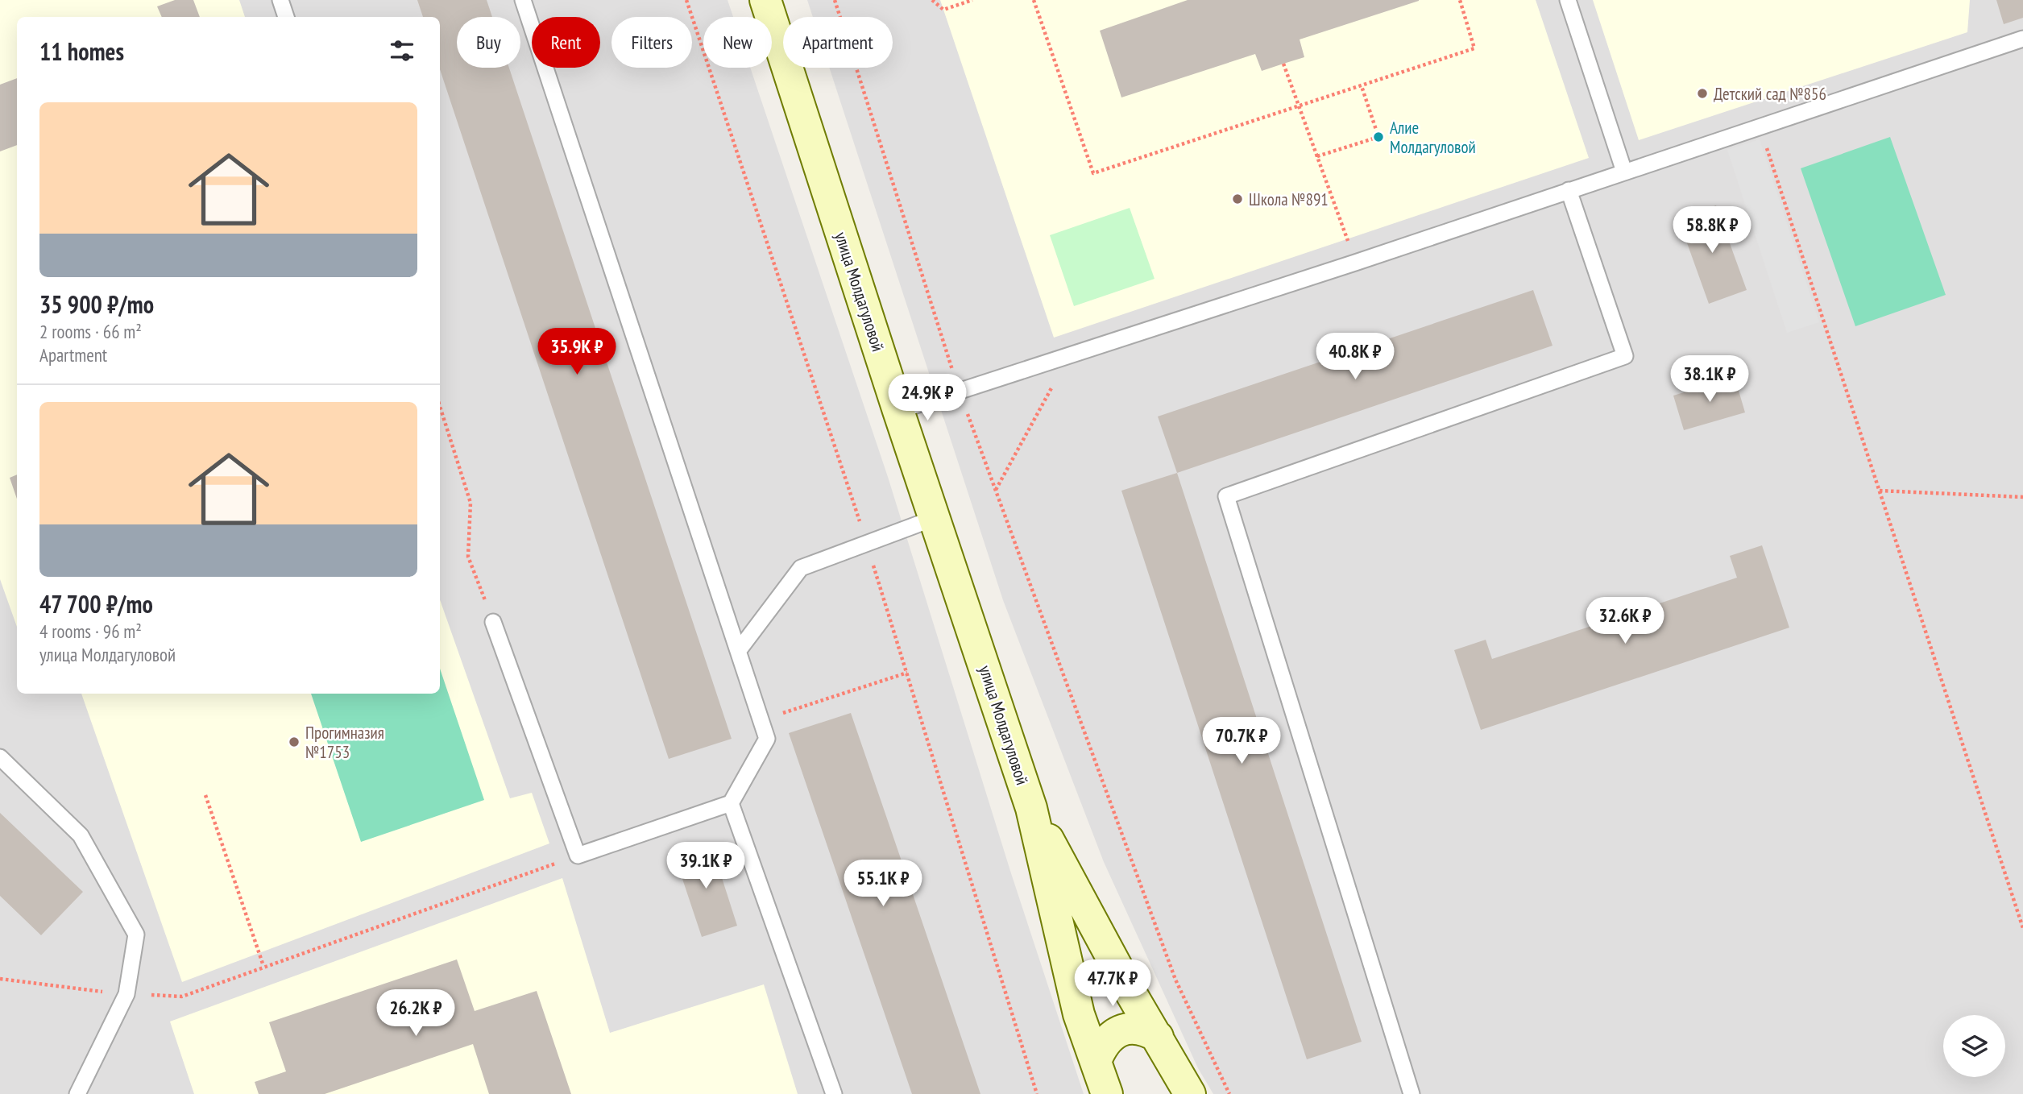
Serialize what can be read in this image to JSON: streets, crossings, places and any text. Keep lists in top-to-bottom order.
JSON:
{
  "streets": {
    "main road": ["улица Молдагуловой"]
  },
  "places": [
    "Детский сад №856",
    "Алие Молдагуловой",
    "Школа №891",
    "Прогимназия №1753"
  ],
  "page": {
    "chip": [
      "Buy",
      "Rent",
      "Filters",
      "New",
      "Apartment"
    ],
    "heading": "11 homes",
    "list": [
      {
        "name": "35 900 ₽/mo",
        "note": "2 rooms · 66 m² · Apartment"
      },
      {
        "name": "47 700 ₽/mo",
        "note": "4 rooms · 96 m² · улица Молдагуловой"
      }
    ],
    "price": [
      "58.8K ₽",
      "35.9K ₽",
      "40.8K ₽",
      "38.1K ₽",
      "24.9K ₽",
      "32.6K ₽",
      "70.7K ₽",
      "39.1K ₽",
      "55.1K ₽",
      "47.7K ₽",
      "26.2K ₽"
    ]
  }
}
